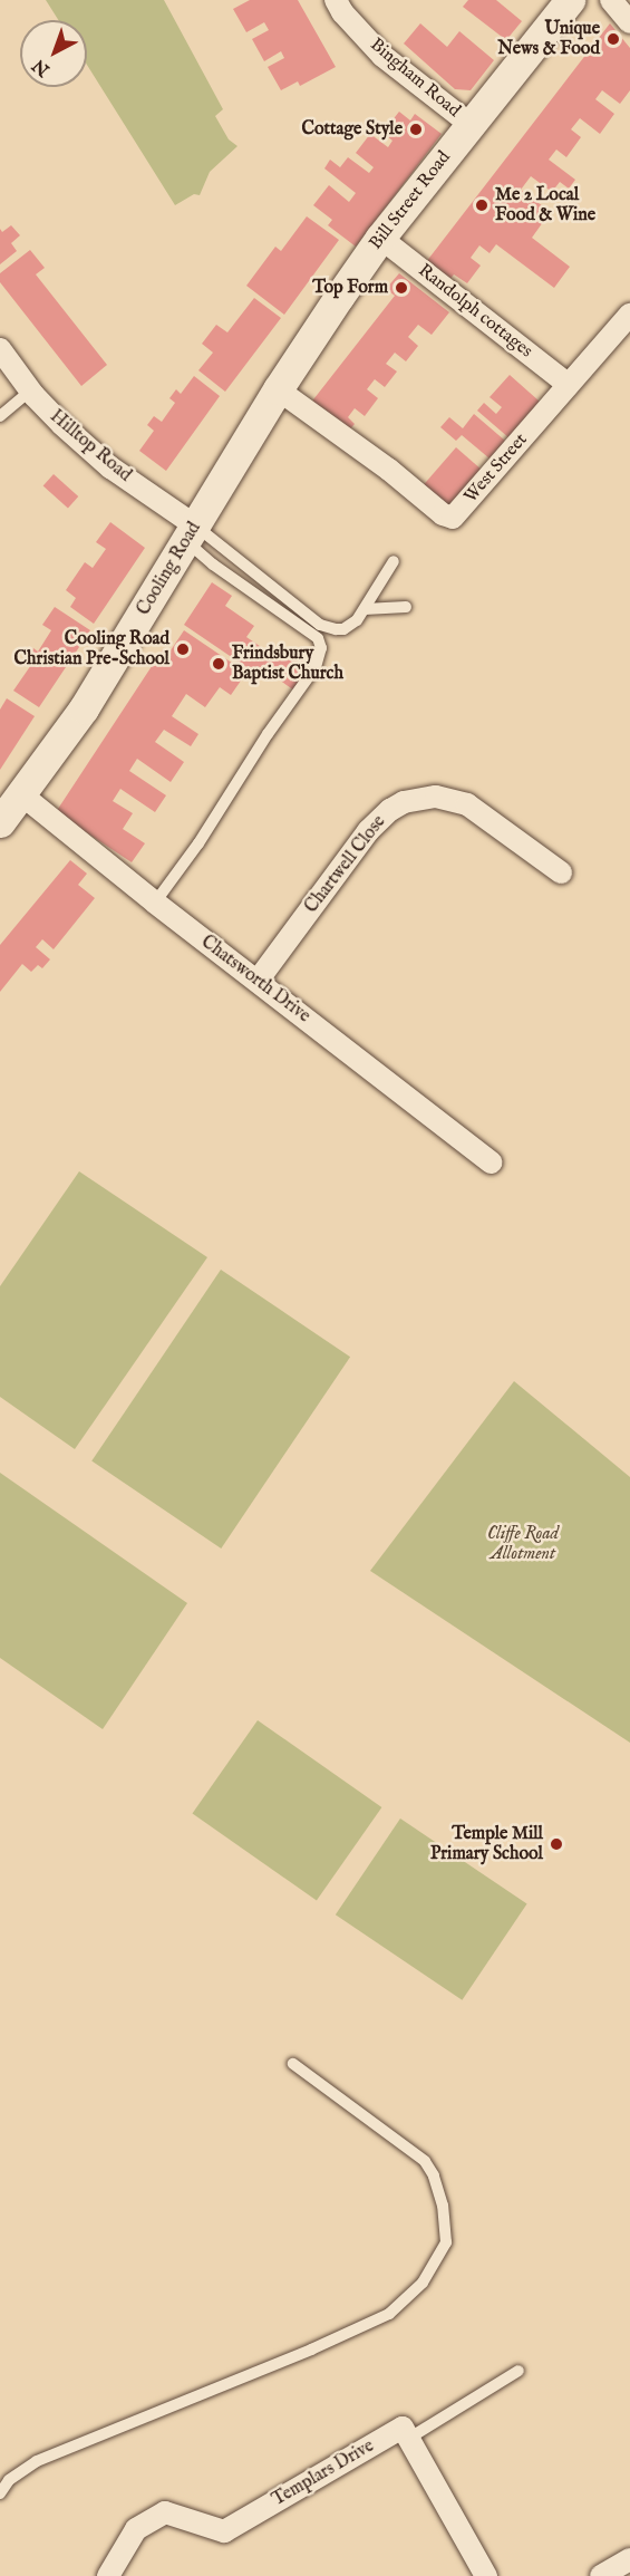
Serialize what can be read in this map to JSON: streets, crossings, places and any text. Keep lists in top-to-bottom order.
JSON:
{
  "streets": {
    "main road": ["Bill Street Road", "Cooling Road"],
    "street": [
      "Bingham Road",
      "Randolph cottages",
      "Hilltop Road",
      "West Street",
      "Chartwell Close",
      "Chatsworth Drive",
      "Templars Drive"
    ]
  },
  "crossings": [
    ["Bingham Road", "Bill Street Road"],
    ["Bill Street Road", "Randolph cottages"],
    ["Bill Street Road", "West Street"],
    ["Bill Street Road", "Cooling Road"],
    ["Randolph cottages", "West Street"],
    ["Hilltop Road", "Cooling Road"],
    ["West Street", "Cooling Road"],
    ["Cooling Road", "Chatsworth Drive"],
    ["Chartwell Close", "Chatsworth Drive"]
  ],
  "parks": ["Cliffe Road Allotment"],
  "places": [
    "Unique News & Food",
    "Cottage Style",
    "Me 2 Local Food & Wine",
    "Top Form",
    "Cooling Road Christian Pre-School",
    "Frindsbury Baptist Church",
    "Temple Mill Primary School"
  ],
  "north": "bottom left"
}
